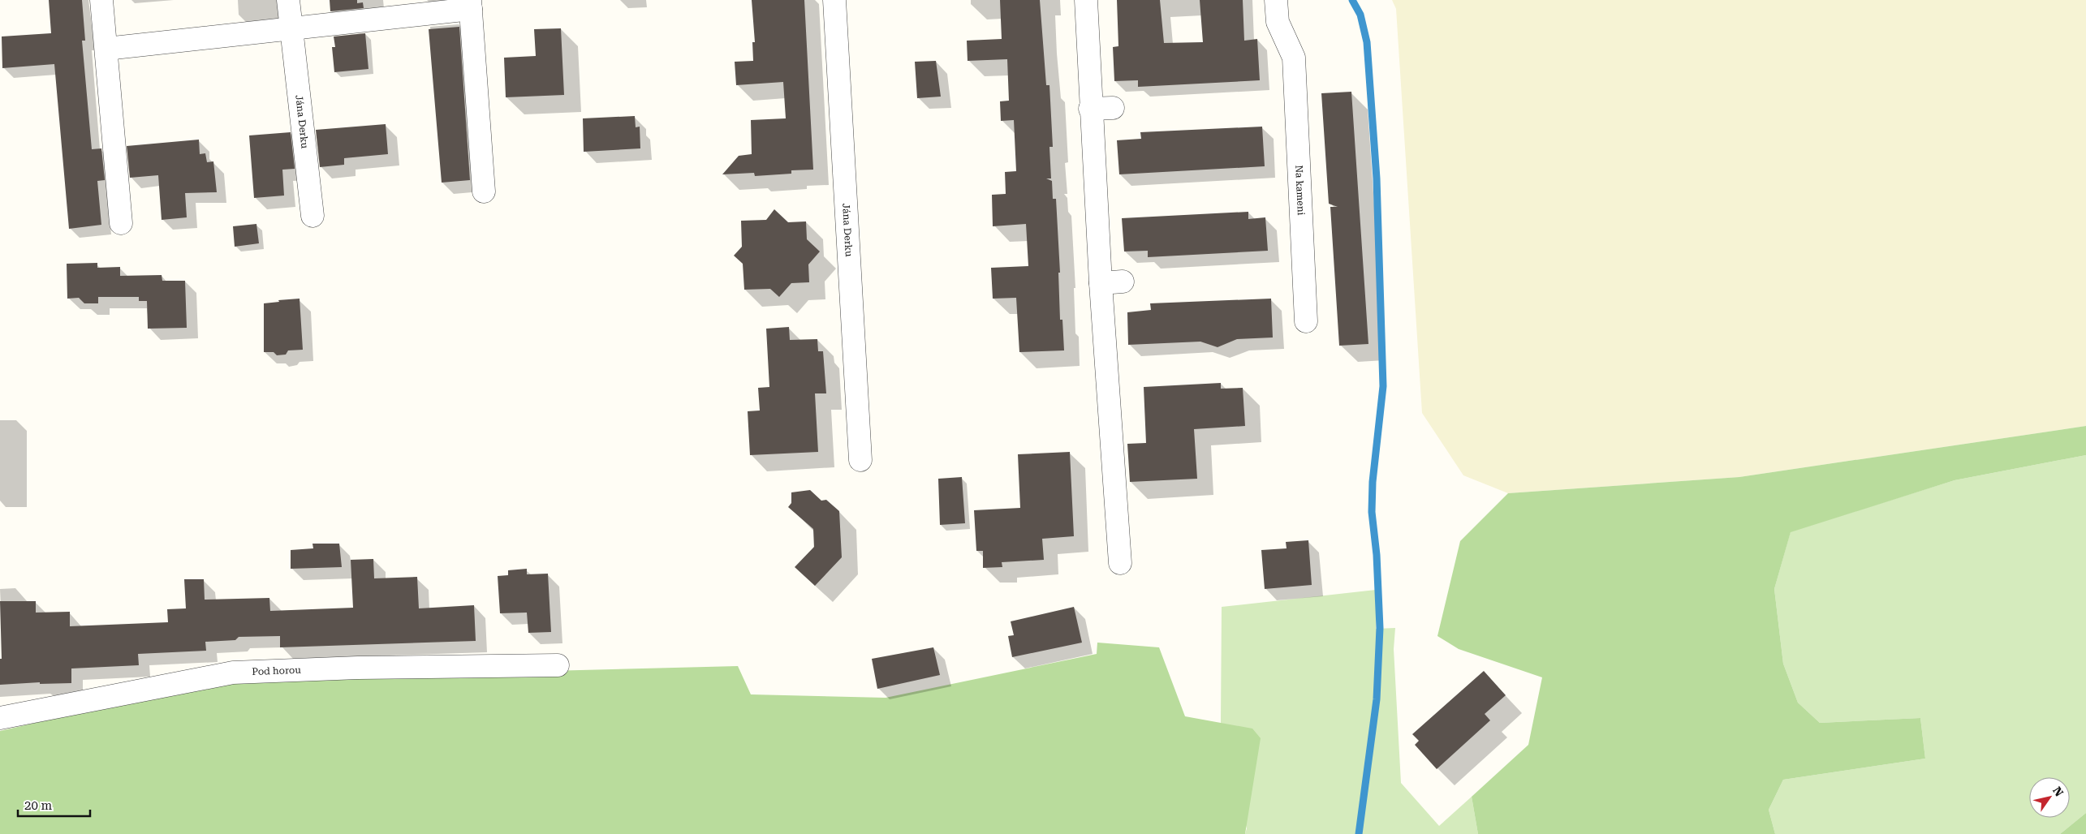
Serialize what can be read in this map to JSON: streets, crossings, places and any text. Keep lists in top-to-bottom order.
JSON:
{
  "streets": {
    "street": ["Jána Derku", "Na kameni", "Pod horou"]
  },
  "scale_bar": "20 m",
  "north": "top right"
}
